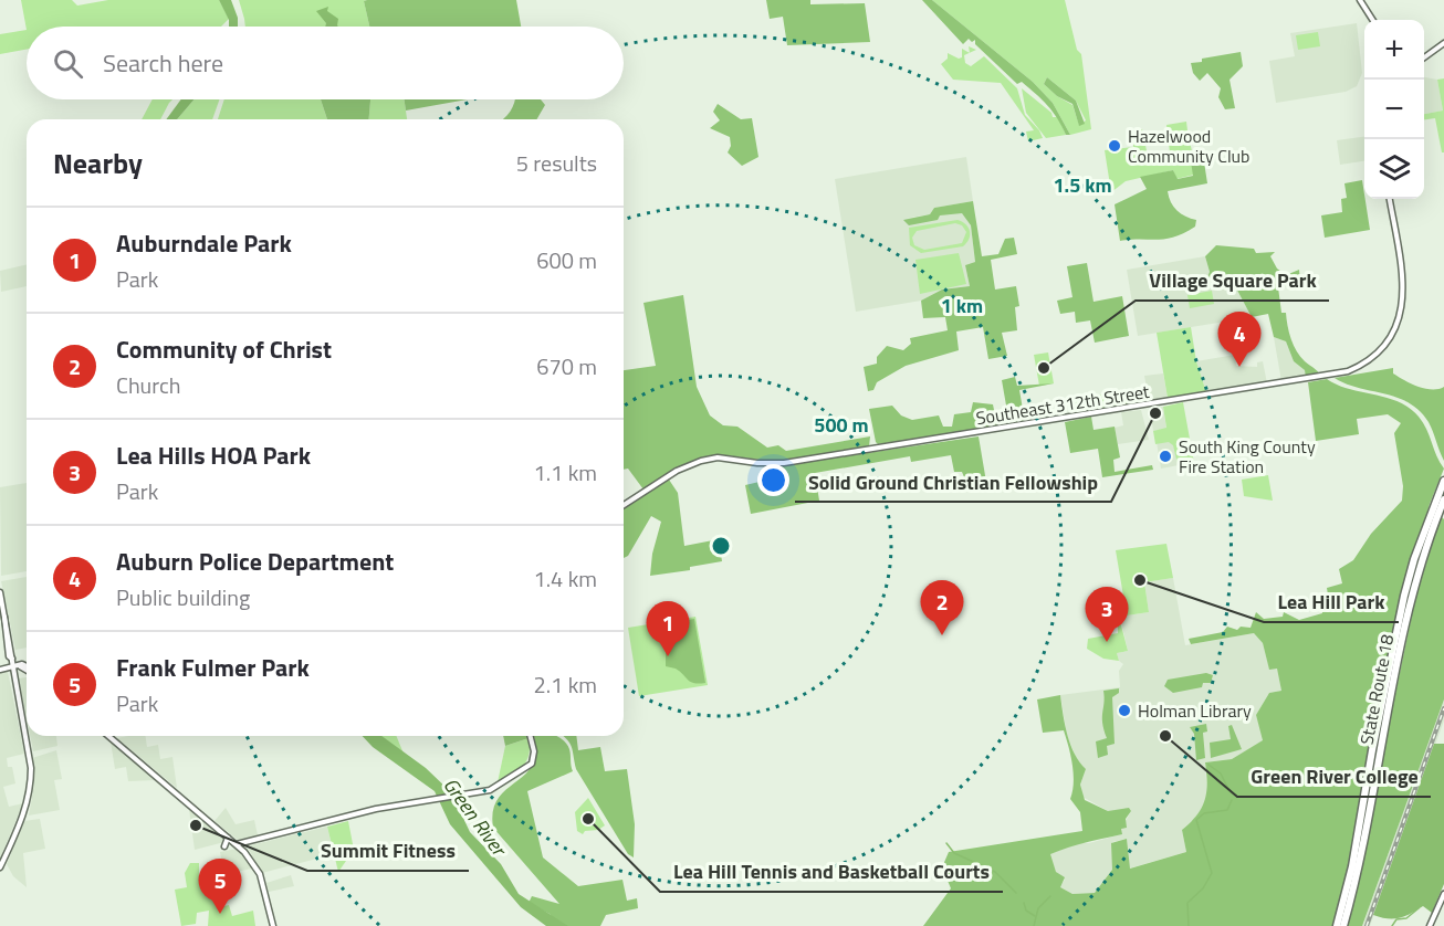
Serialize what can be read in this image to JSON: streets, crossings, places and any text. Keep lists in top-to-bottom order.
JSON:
{
  "streets": {
    "highway": ["State Route 18"],
    "main road": ["Southeast 312th Street"]
  },
  "water": ["Green River"],
  "places": [
    "Hazelwood Community Club",
    "Village Square Park",
    "Solid Ground Christian Fellowship",
    "South King County Fire Station",
    "Lea Hill Park",
    "Holman Library",
    "Green River College",
    "Lea Hill Tennis and Basketball Courts",
    "Summit Fitness"
  ],
  "page": {
    "map_buttons": ["+", "−"],
    "search": "Search here",
    "heading": ["Nearby", "5 results"],
    "list": [
      {
        "mark": "1",
        "name": "Auburndale Park",
        "note": "Park",
        "value": "600 m"
      },
      {
        "mark": "2",
        "name": "Community of Christ",
        "note": "Church",
        "value": "670 m"
      },
      {
        "mark": "3",
        "name": "Lea Hills HOA Park",
        "note": "Park",
        "value": "1.1 km"
      },
      {
        "mark": "4",
        "name": "Auburn Police Department",
        "note": "Public building",
        "value": "1.4 km"
      },
      {
        "mark": "5",
        "name": "Frank Fulmer Park",
        "note": "Park",
        "value": "2.1 km"
      }
    ],
    "pins": [
      "4",
      "2",
      "3",
      "1",
      "5"
    ]
  },
  "rings": ["1.5 km", "1 km", "500 m"]
}
